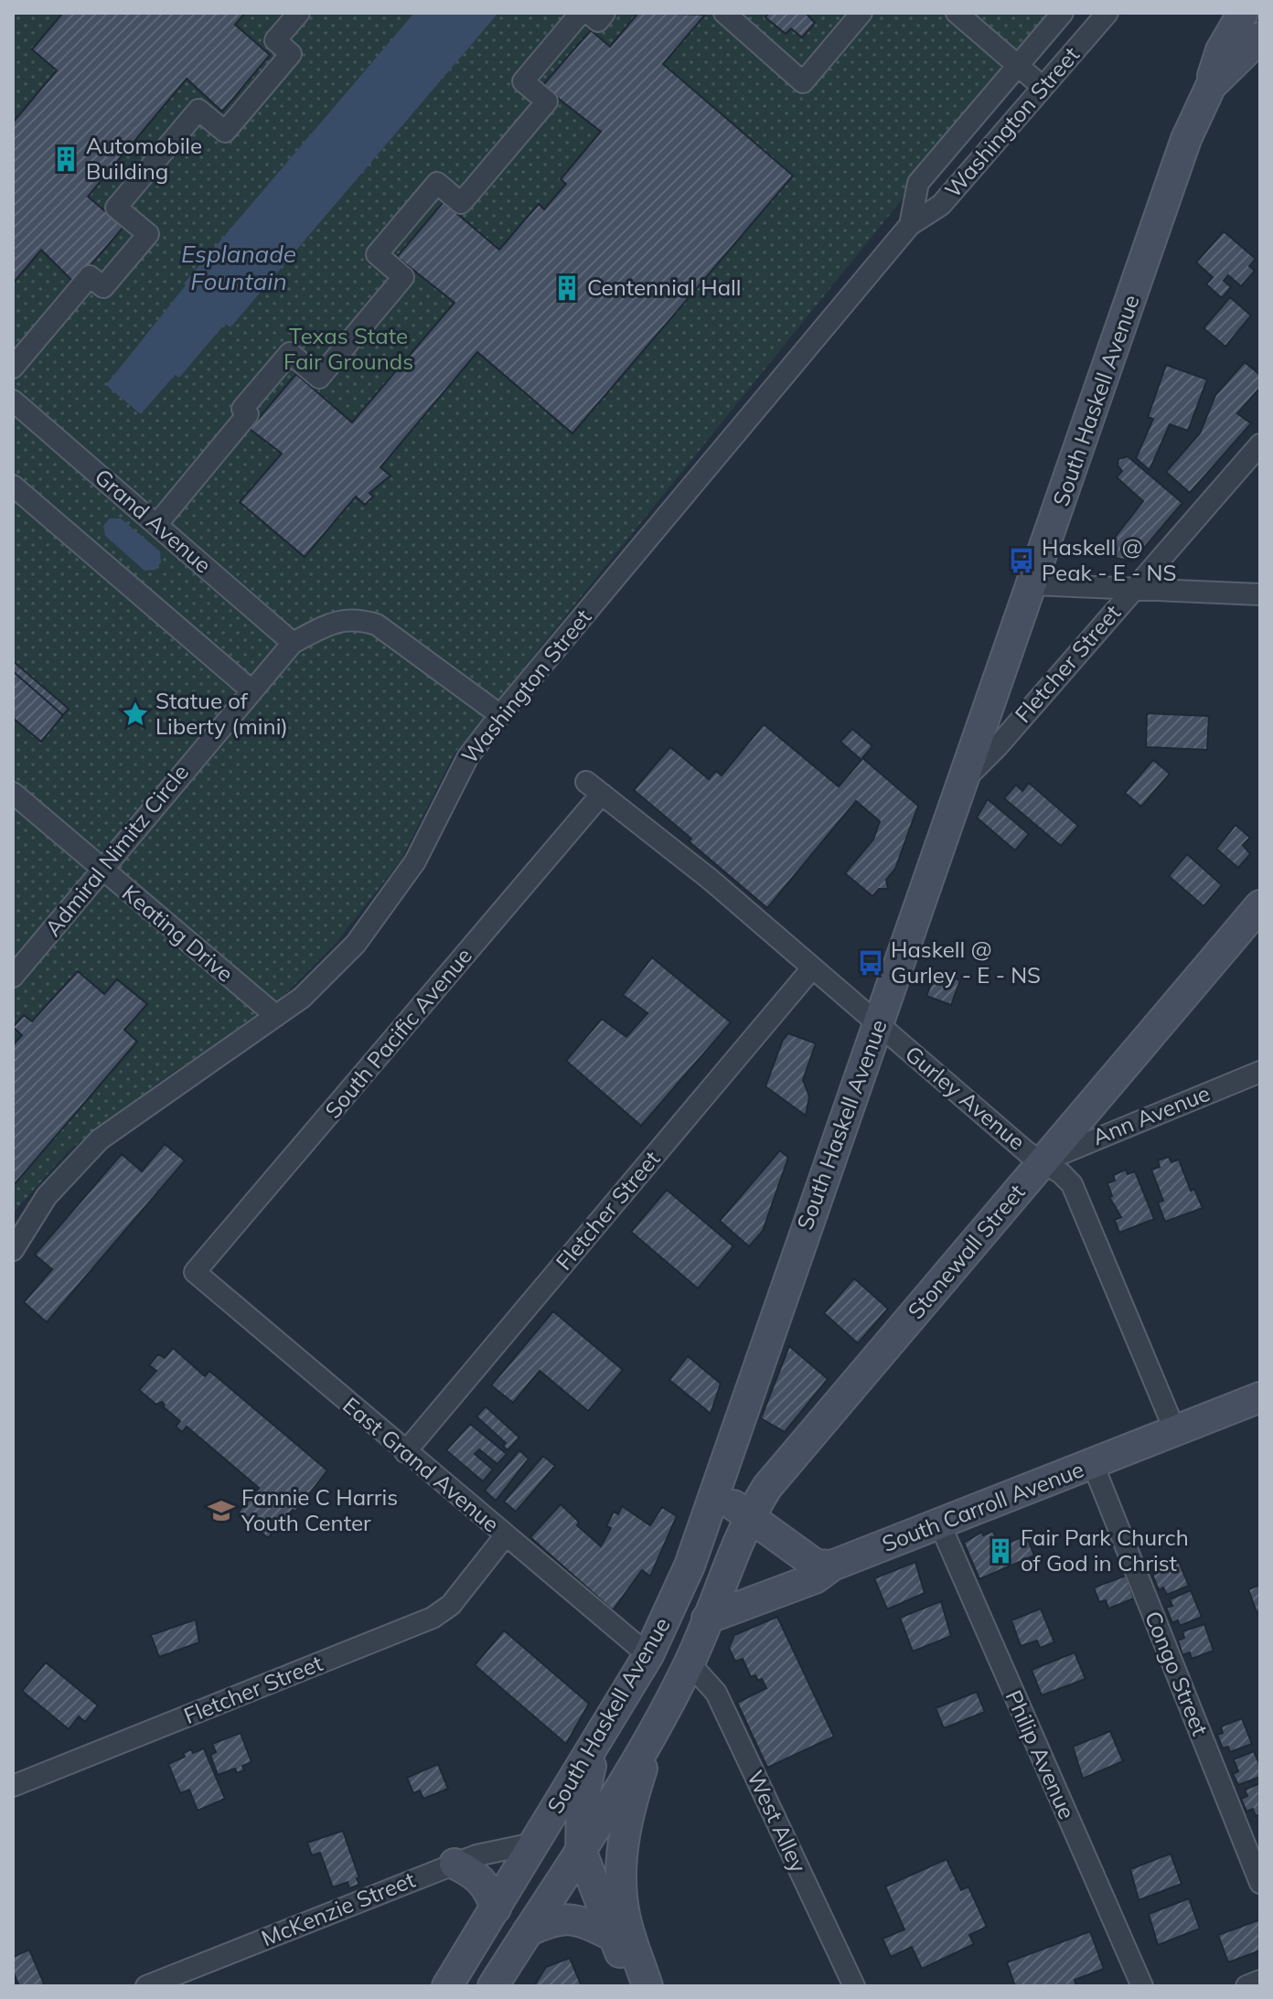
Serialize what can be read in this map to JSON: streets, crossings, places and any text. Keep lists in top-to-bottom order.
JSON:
{
  "streets": {
    "main road": ["South Haskell Avenue", "Stonewall Street", "South Carroll Avenue"],
    "street": [
      "Washington Street",
      "Grand Avenue",
      "Fletcher Street",
      "Admiral Nimitz Circle",
      "Keating Drive",
      "South Pacific Avenue",
      "Gurley Avenue",
      "Ann Avenue",
      "East Grand Avenue",
      "Congo Street",
      "Philip Avenue",
      "West Alley",
      "McKenzie Street"
    ]
  },
  "crossings": [
    ["Washington Street", "Admiral Nimitz Circle"],
    ["Washington Street", "Keating Drive"],
    ["South Haskell Avenue", "Fletcher Street"],
    ["South Haskell Avenue", "Gurley Avenue"],
    ["South Haskell Avenue", "Stonewall Street"],
    ["South Haskell Avenue", "East Grand Avenue"],
    ["South Haskell Avenue", "South Carroll Avenue"],
    ["South Haskell Avenue", "West Alley"],
    ["South Haskell Avenue", "McKenzie Street"],
    ["Grand Avenue", "Admiral Nimitz Circle"],
    ["Fletcher Street", "Gurley Avenue"],
    ["Fletcher Street", "East Grand Avenue"],
    ["Admiral Nimitz Circle", "Keating Drive"],
    ["South Pacific Avenue", "Gurley Avenue"],
    ["South Pacific Avenue", "East Grand Avenue"],
    ["Gurley Avenue", "Ann Avenue"],
    ["Gurley Avenue", "Stonewall Street"],
    ["Gurley Avenue", "South Carroll Avenue"],
    ["Ann Avenue", "Stonewall Street"],
    ["Stonewall Street", "South Carroll Avenue"],
    ["South Carroll Avenue", "Congo Street"],
    ["South Carroll Avenue", "Philip Avenue"]
  ],
  "water": ["Esplanade Fountain"],
  "parks": ["Texas State Fair Grounds"],
  "places": {
    "building": ["Automobile Building", "Centennial Hall", "Fair Park Church of God in Christ"],
    "bus stop": ["Haskell @ Peak - E - NS", "Haskell @ Gurley - E - NS"],
    "place": ["Statue of Liberty (mini)"],
    "school or university": ["Fannie C Harris Youth Center"]
  }
}
